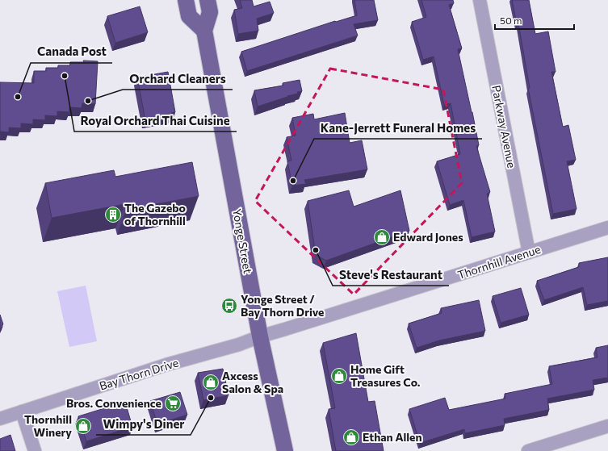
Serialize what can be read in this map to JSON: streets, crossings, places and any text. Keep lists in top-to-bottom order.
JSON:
{
  "streets": {
    "main road": ["Yonge Street"],
    "street": ["Parkway Avenue", "Thornhill Avenue", "Bay Thorn Drive"]
  },
  "crossings": [
    ["Parkway Avenue", "Thornhill Avenue"],
    ["Yonge Street", "Thornhill Avenue"],
    ["Yonge Street", "Bay Thorn Drive"],
    ["Thornhill Avenue", "Bay Thorn Drive"]
  ],
  "places": {
    "other": [
      "Royal Orchard Thai Cuisine",
      "Canada Post",
      "Orchard Cleaners",
      "Kane-Jerrett Funeral Homes",
      "Steve's Restaurant",
      "Wimpy's Diner"
    ],
    "building": ["The Gazebo of Thornhill"],
    "shop": [
      "Edward Jones",
      "Home Gift Treasures Co.",
      "Axcess Salon & Spa",
      "Thornhill Winery",
      "Ethan Allen"
    ],
    "bus stop": ["Yonge Street / Bay Thorn Drive"],
    "supermarket": ["Bros. Convenience"]
  },
  "scale_bar": "50 m"
}
